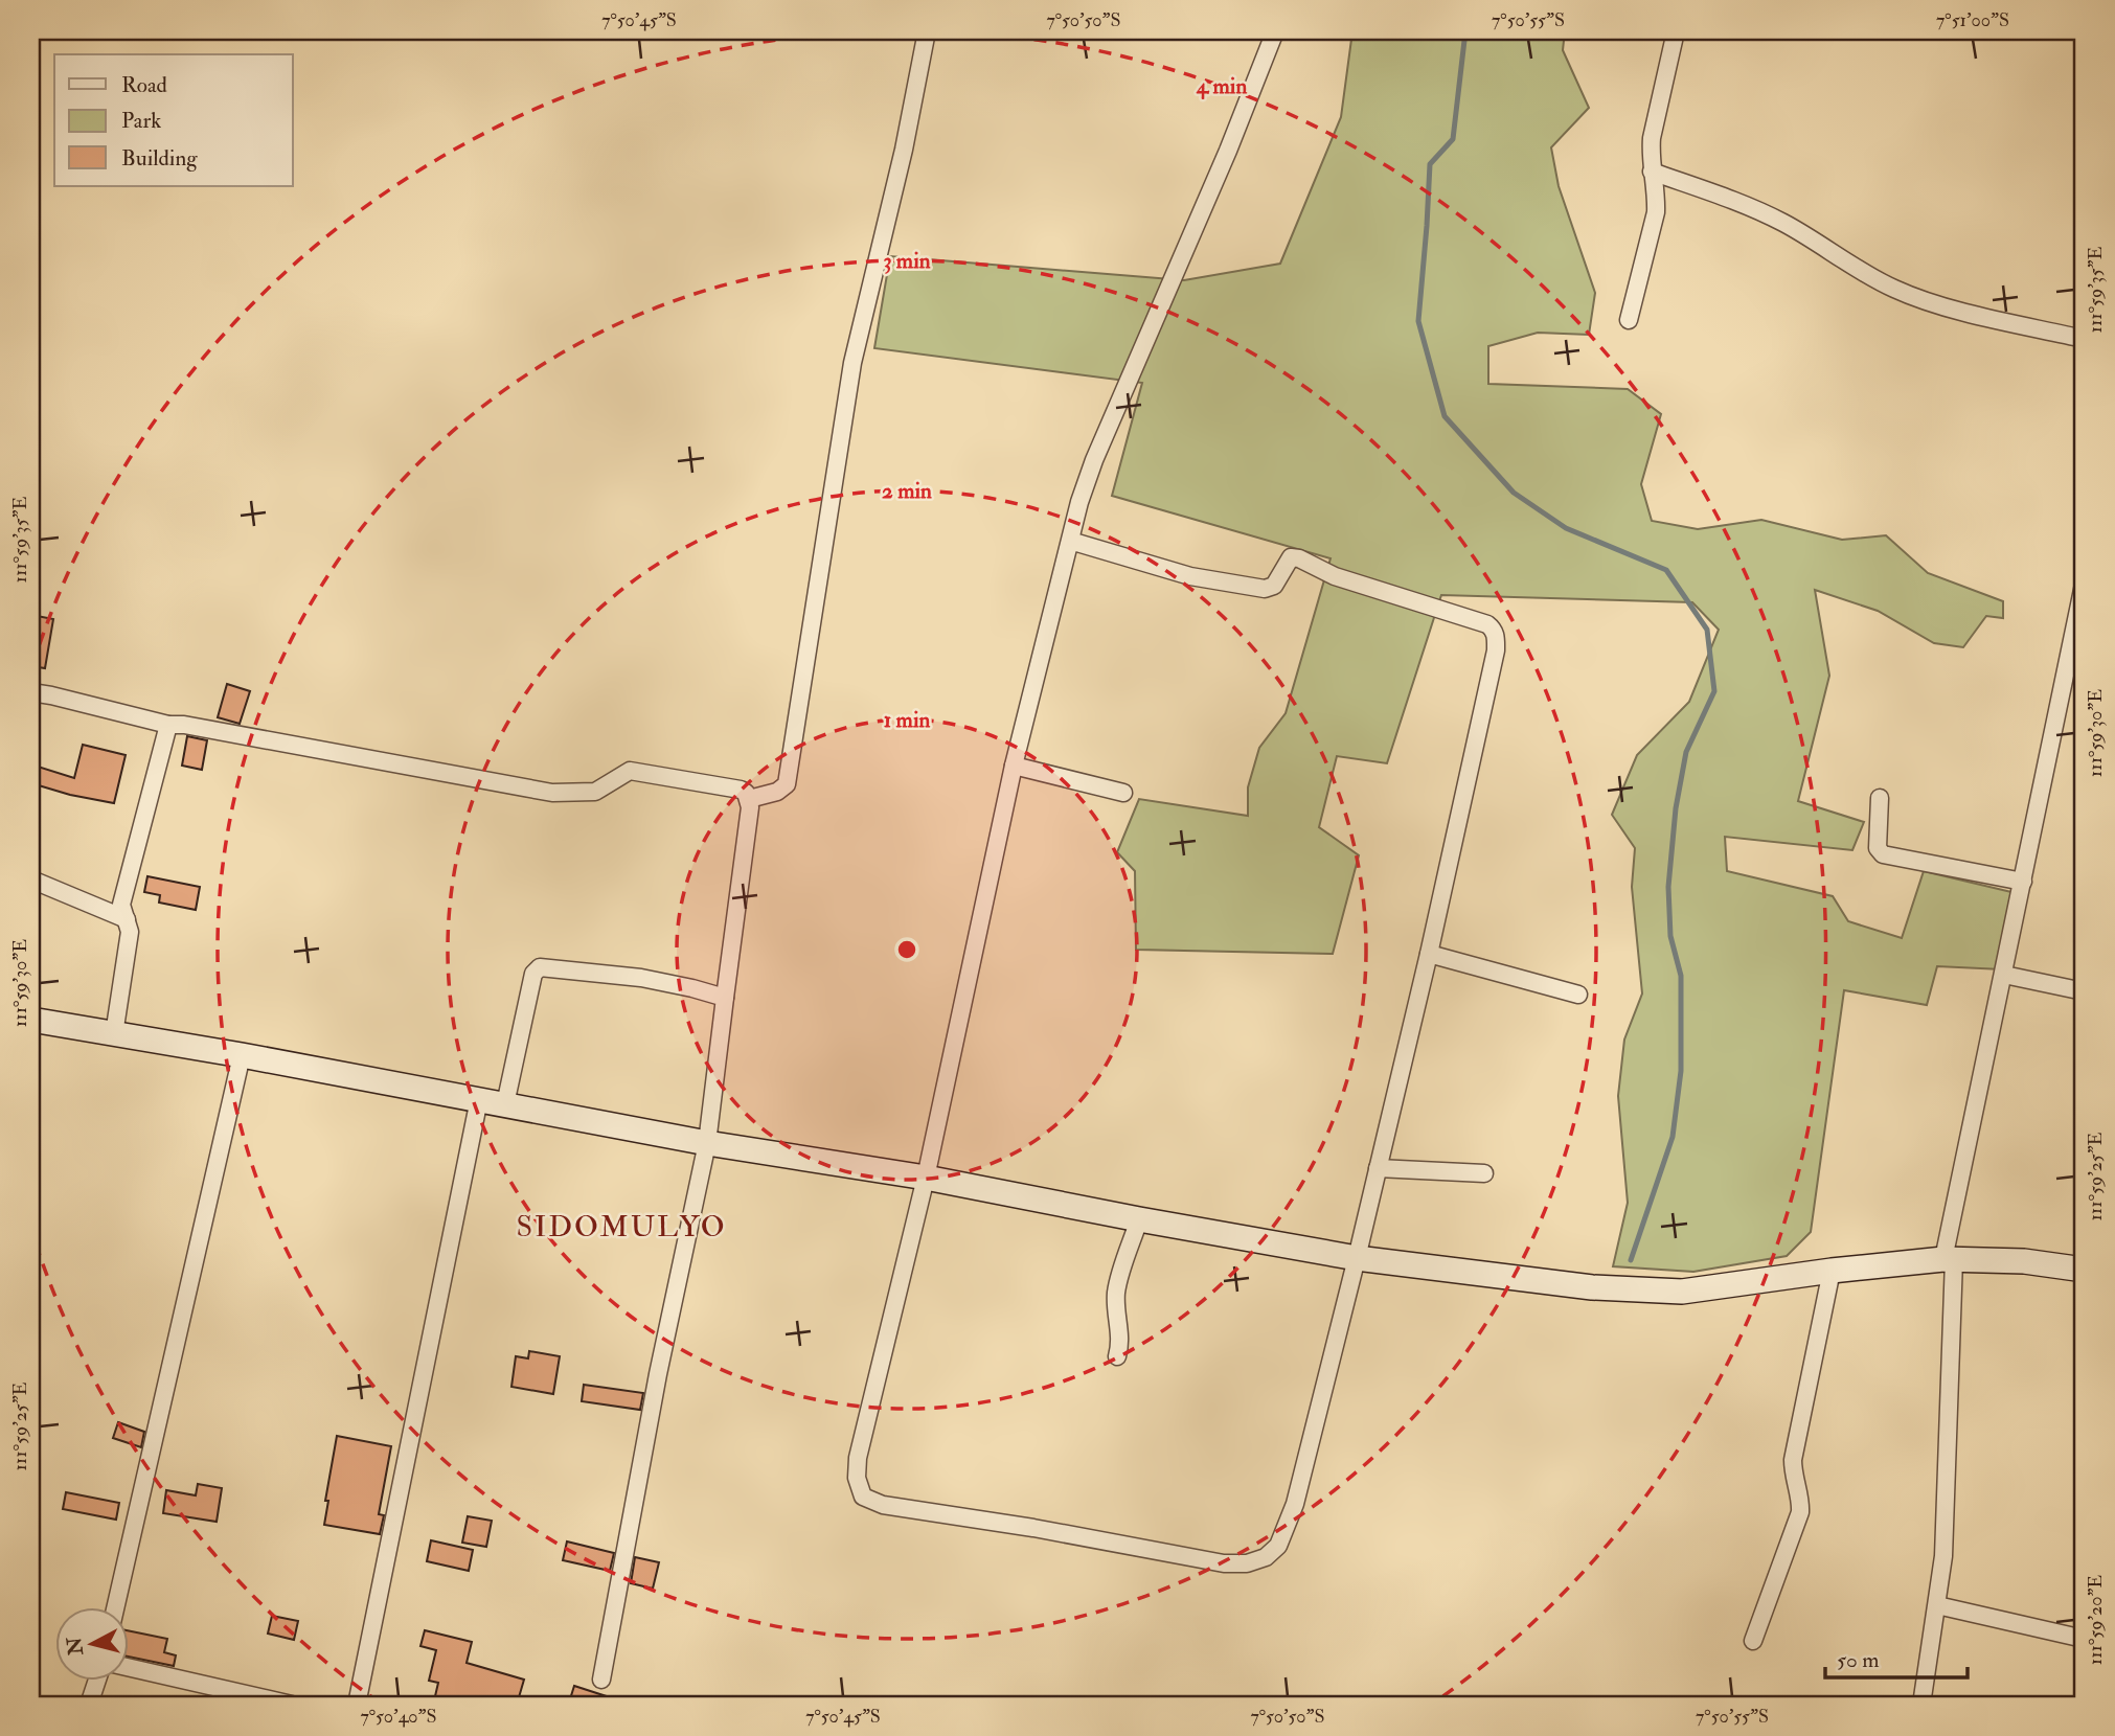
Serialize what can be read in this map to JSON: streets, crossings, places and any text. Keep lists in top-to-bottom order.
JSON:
{
  "districts": ["SIDOMULYO"],
  "legend": ["Road", "Park", "Building"],
  "scale_bar": "50 m",
  "north": "left",
  "coordinates": [
    "7°50'45\"S",
    "7°50'50\"S",
    "7°50'55\"S",
    "7°51'00\"S",
    "111°59'35\"E",
    "111°59'30\"E",
    "111°59'25\"E",
    "111°59'20\"E",
    "7°50'40\"S"
  ],
  "rings": [
    "4 min",
    "3 min",
    "2 min",
    "1 min"
  ]
}
